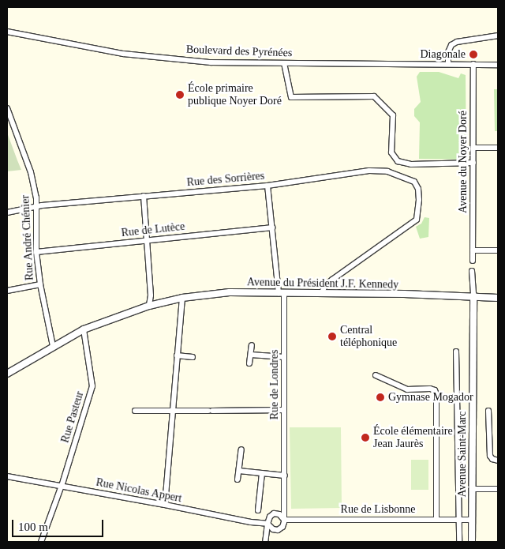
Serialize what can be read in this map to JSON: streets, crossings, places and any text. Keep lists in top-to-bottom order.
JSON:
{
  "streets": {
    "street": [
      "Boulevard des Pyrénées",
      "Avenue du Noyer Doré",
      "Rue des Sorrières",
      "Rue de Lutèce",
      "Rue André Chénier",
      "Avenue du Président J.F. Kennedy",
      "Rue de Londres",
      "Rue Pasteur",
      "Avenue Saint-Marc",
      "Rue Nicolas Appert",
      "Rue de Lisbonne"
    ]
  },
  "crossings": [
    ["Boulevard des Pyrénées", "Avenue du Noyer Doré"],
    ["Rue des Sorrières", "Rue André Chénier"],
    ["Rue des Sorrières", "Avenue du Président J.F. Kennedy"],
    ["Rue des Sorrières", "Rue de Londres"],
    ["Rue de Lutèce", "Rue André Chénier"],
    ["Rue de Lutèce", "Rue de Londres"],
    ["Rue André Chénier", "Avenue du Président J.F. Kennedy"],
    ["Avenue du Président J.F. Kennedy", "Rue de Londres"],
    ["Avenue du Président J.F. Kennedy", "Rue Pasteur"],
    ["Avenue du Président J.F. Kennedy", "Avenue Saint-Marc"],
    ["Rue de Londres", "Rue Nicolas Appert"],
    ["Rue de Londres", "Rue de Lisbonne"],
    ["Rue Pasteur", "Rue Nicolas Appert"],
    ["Avenue Saint-Marc", "Rue de Lisbonne"],
    ["Rue Nicolas Appert", "Rue de Lisbonne"]
  ],
  "places": [
    "Diagonale",
    "École primaire publique Noyer Doré",
    "Central téléphonique",
    "Gymnase Mogador",
    "École élémentaire Jean Jaurès"
  ],
  "scale_bar": "100 m"
}
